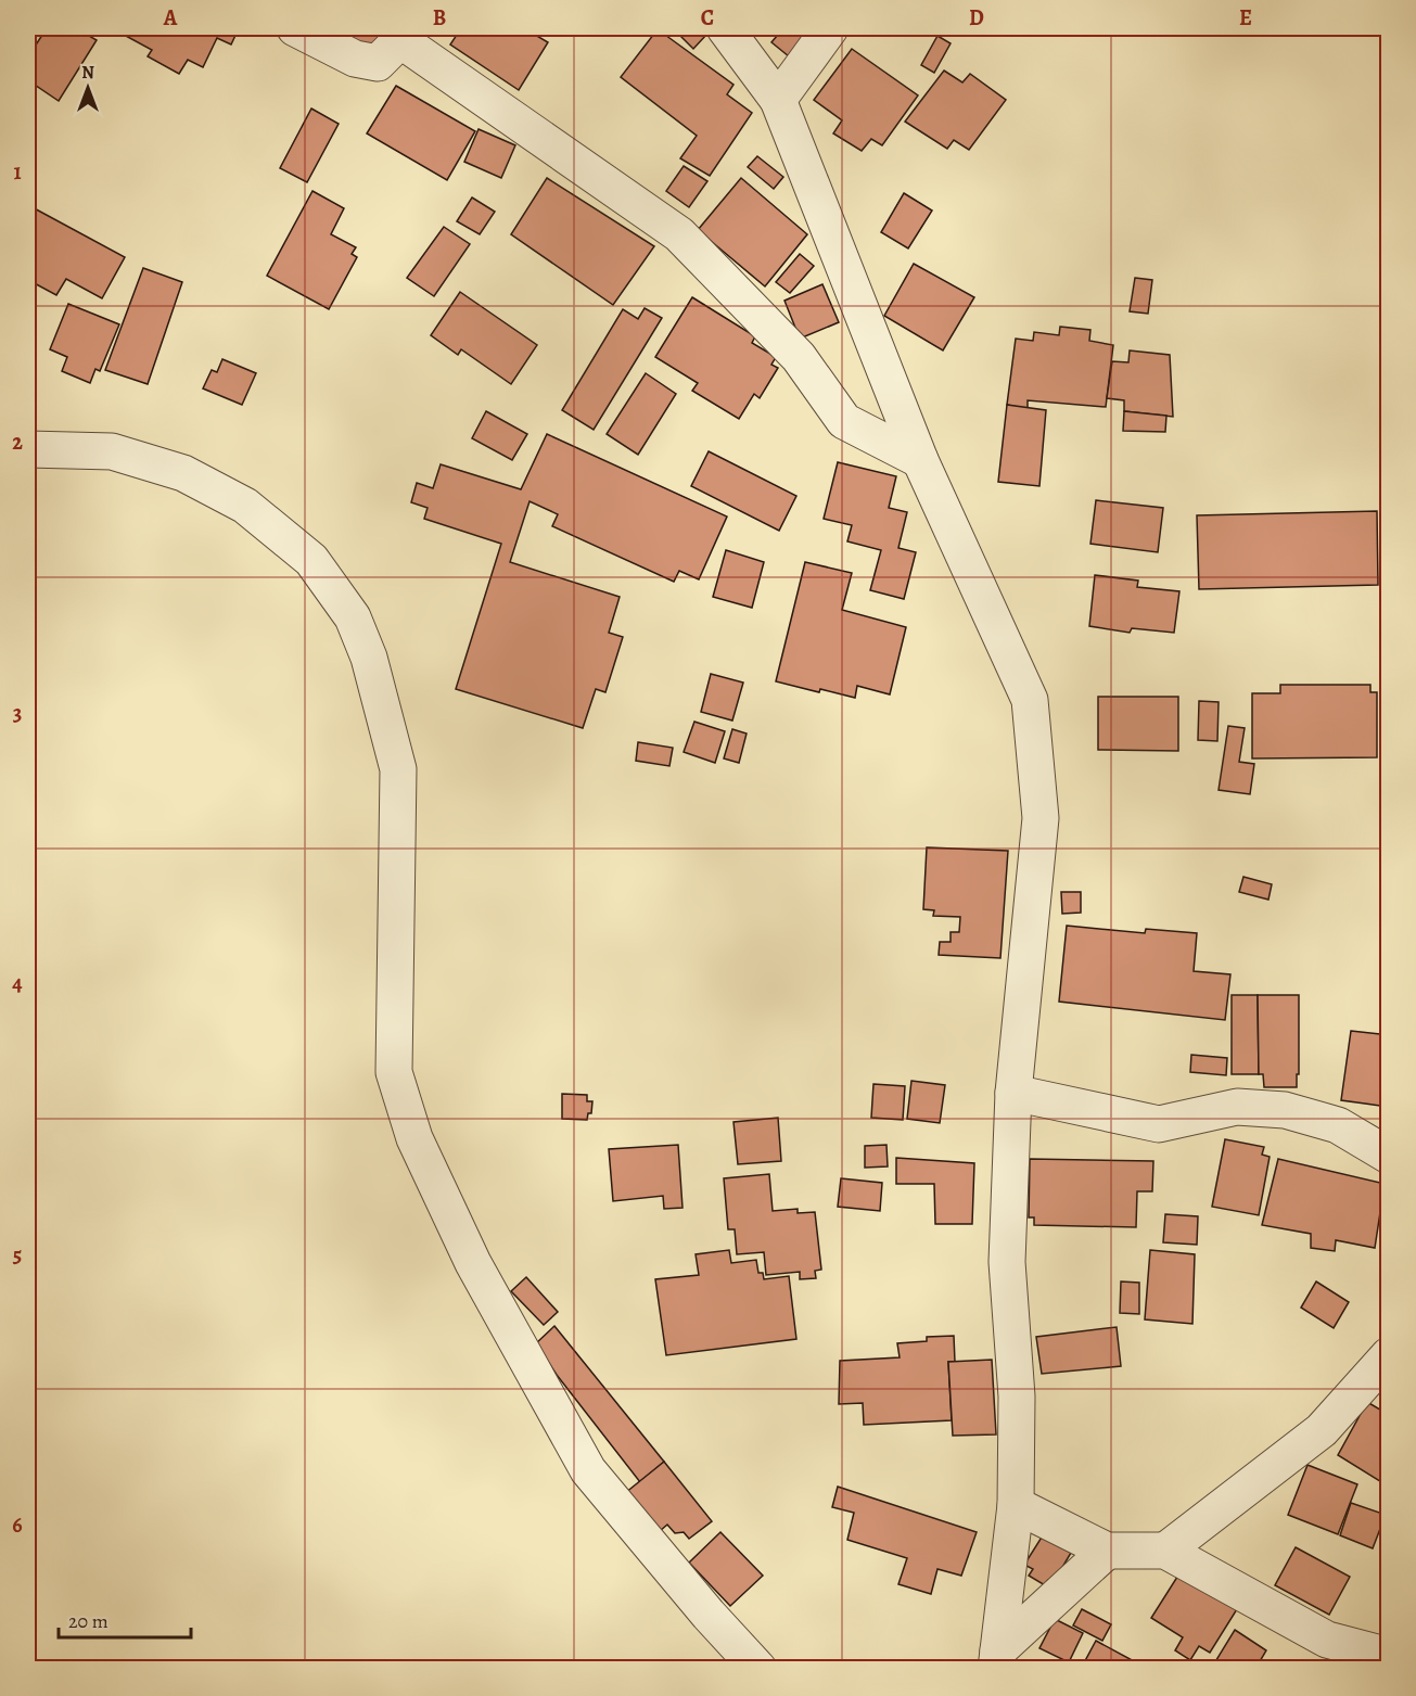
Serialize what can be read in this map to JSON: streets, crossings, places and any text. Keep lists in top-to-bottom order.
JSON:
{
  "scale_bar": "20 m",
  "north": "top",
  "grid": {
    "columns": [
      "A",
      "B",
      "C",
      "D",
      "E"
    ],
    "rows": [
      "1",
      "2",
      "3",
      "4",
      "5",
      "6"
    ]
  }
}
